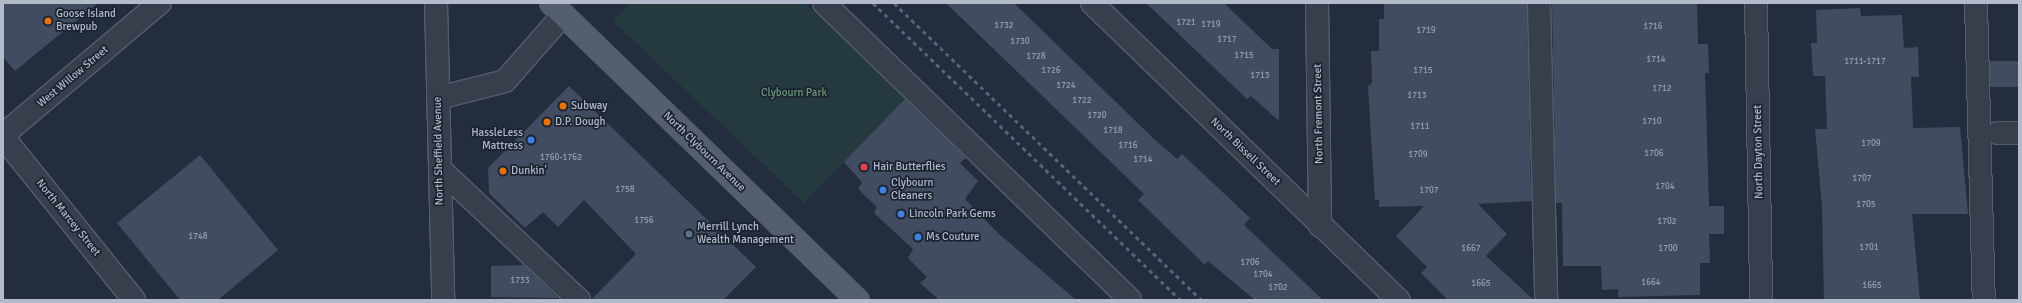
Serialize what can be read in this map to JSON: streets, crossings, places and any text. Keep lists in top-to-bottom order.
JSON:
{
  "streets": {
    "main road": ["North Clybourn Avenue"],
    "street": [
      "West Willow Street",
      "North Fremont Street",
      "North Sheffield Avenue",
      "North Bissell Street",
      "North Dayton Street",
      "North Marcey Street"
    ]
  },
  "crossings": [
    ["West Willow Street", "North Marcey Street"],
    ["North Fremont Street", "North Bissell Street"]
  ],
  "parks": ["Clybourn Park"],
  "places": [
    "Goose Island Brewpub",
    "Subway",
    "D.P. Dough",
    "HassleLess Mattress",
    "Hair Butterflies",
    "Dunkin'",
    "Clybourn Cleaners",
    "Lincoln Park Gems",
    "Merrill Lynch Wealth Management",
    "Ms Couture"
  ],
  "house_numbers": [
    "1721",
    "1719",
    "1732",
    "1716",
    "1719",
    "1717",
    "1730",
    "1715",
    "1728",
    "1714",
    "1711-1717",
    "1726",
    "1715",
    "1713",
    "1724",
    "1712",
    "1713",
    "1722",
    "1720",
    "1710",
    "1711",
    "1718",
    "1709",
    "1716",
    "1706",
    "1709",
    "1760-1762",
    "1714",
    "1707",
    "1704",
    "1758",
    "1707",
    "1705",
    "1756",
    "1702",
    "1748",
    "1701",
    "1667",
    "1700",
    "1706",
    "1704",
    "1733",
    "1664",
    "1665",
    "1665",
    "1702"
  ]
}
